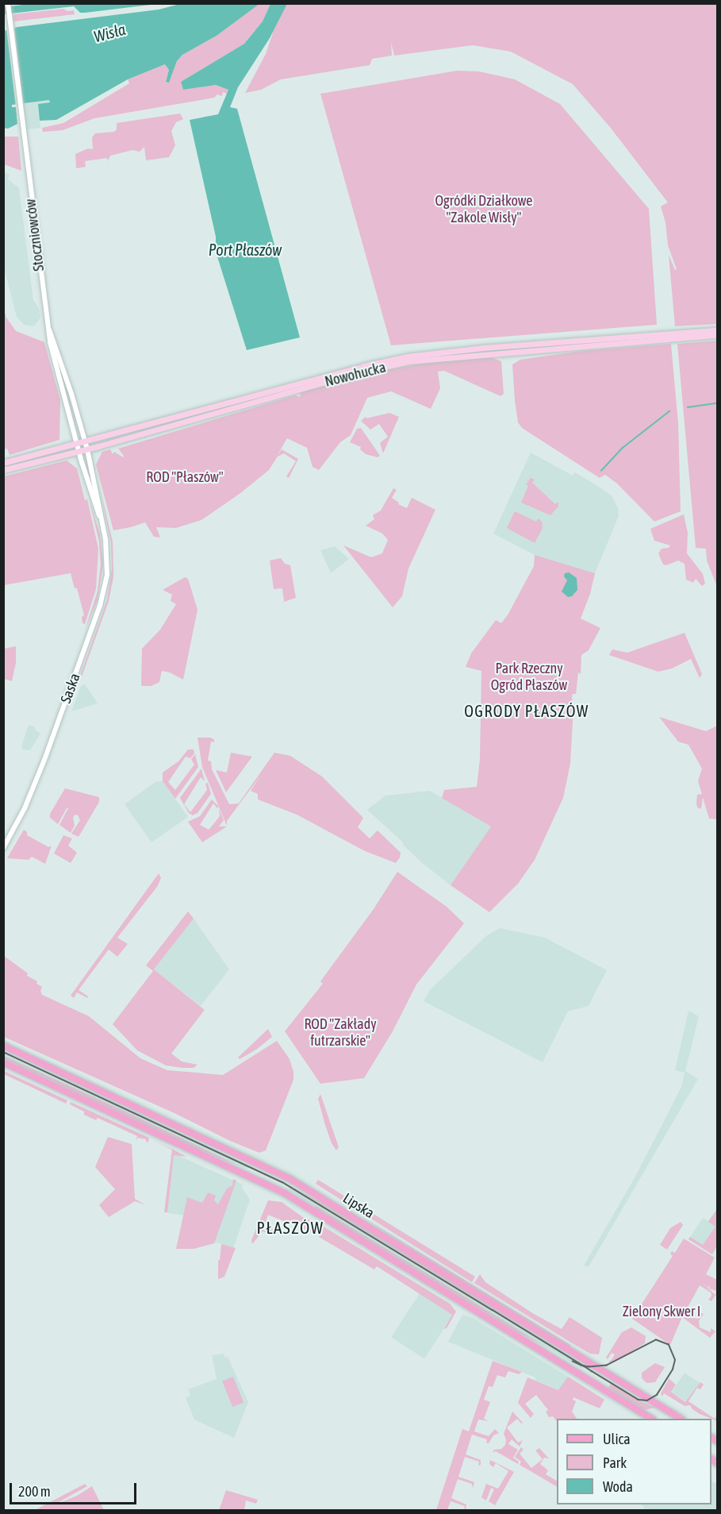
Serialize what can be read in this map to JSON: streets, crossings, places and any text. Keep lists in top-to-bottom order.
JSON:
{
  "streets": {
    "main road": ["Nowohucka", "Lipska"],
    "street": ["Stoczniowców", "Saska"]
  },
  "crossings": [
    ["Stoczniowców", "Nowohucka"],
    ["Stoczniowców", "Saska"],
    ["Nowohucka", "Saska"]
  ],
  "districts": ["OGRODY PŁASZÓW", "PŁASZÓW"],
  "water": ["Wisła", "Port Płaszów"],
  "parks": [
    "Ogródki Działkowe \"Zakole Wisły\"",
    "ROD \"Płaszów\"",
    "Park Rzeczny Ogród Płaszów",
    "ROD \"Zakłady futrzarskie\"",
    "Zielony Skwer I"
  ],
  "legend": ["Ulica", "Park", "Woda"],
  "scale_bar": "200 m"
}
